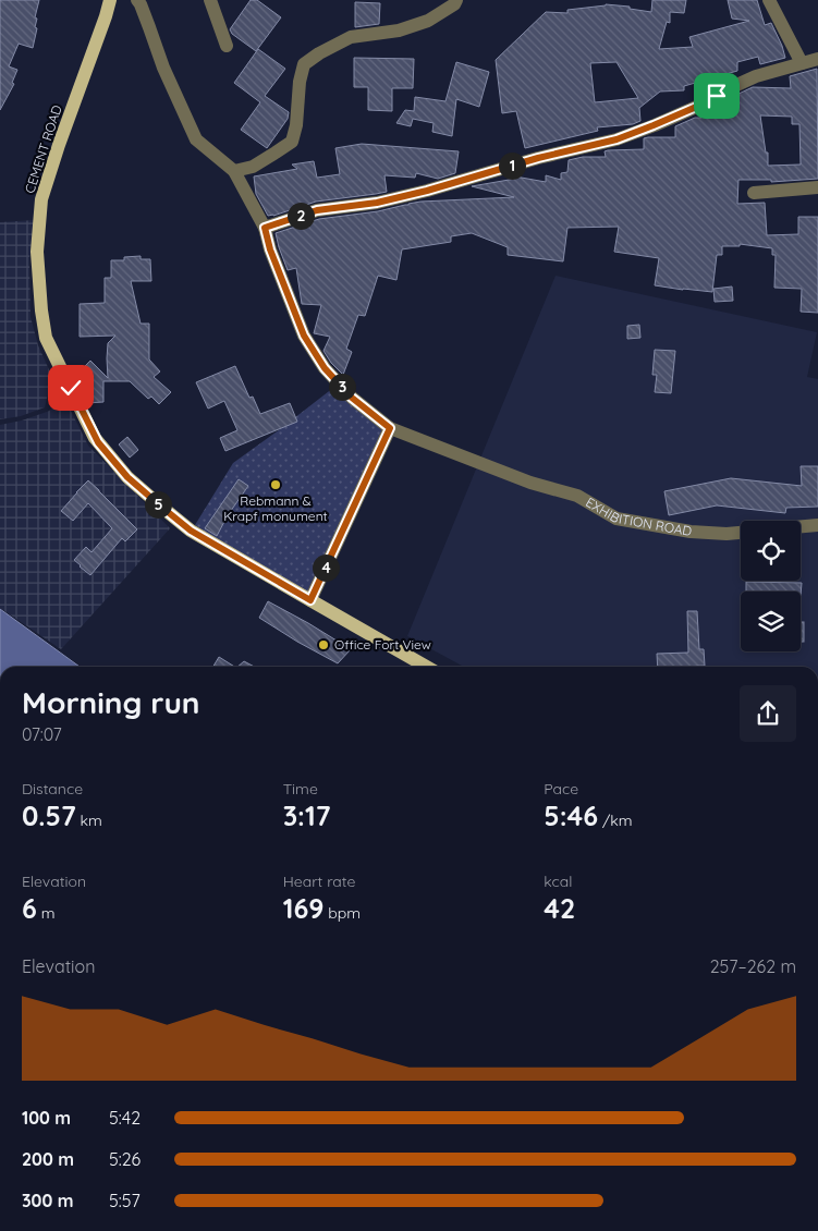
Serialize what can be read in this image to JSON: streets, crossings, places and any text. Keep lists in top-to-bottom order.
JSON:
{
  "streets": {
    "main road": ["CEMENT ROAD"],
    "street": ["EXHIBITION ROAD"]
  },
  "places": ["Rebmann & Krapf monument", "Office Fort View"],
  "page": {
    "pins": [
      "1",
      "2",
      "3",
      "5",
      "4"
    ],
    "heading": ["Morning run", "07:07"],
    "stats": [
      ["Distance", "0.57 km"],
      ["Time", "3:17"],
      ["Pace", "5:46 /km"],
      ["Elevation", "6 m"],
      ["Heart rate", "169 bpm"],
      ["kcal", "42"]
    ],
    "chart": ["Elevation", "257–262 m"],
    "list": [
      {
        "name": "100 m",
        "note": "5:42"
      },
      {
        "name": "200 m",
        "note": "5:26"
      },
      {
        "name": "300 m",
        "note": "5:57"
      }
    ]
  }
}
